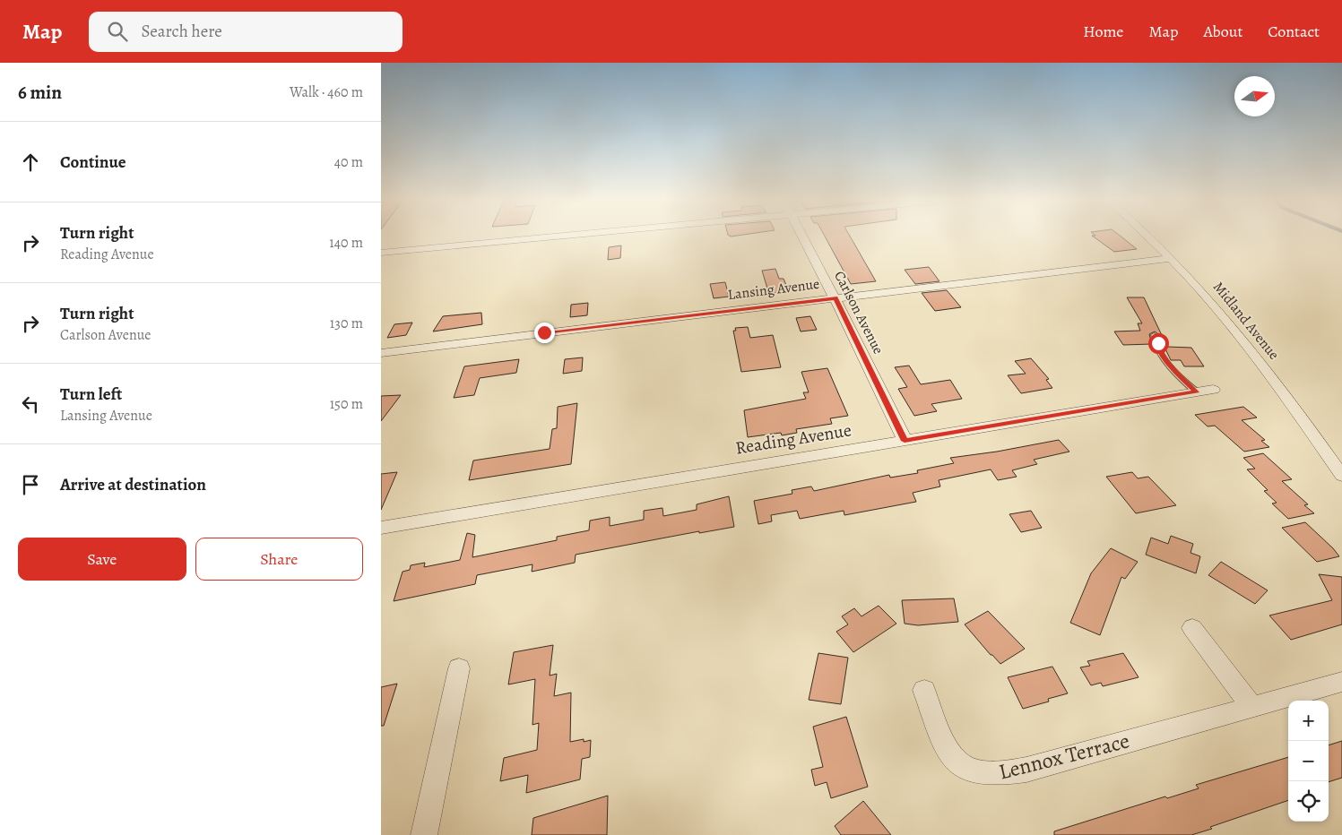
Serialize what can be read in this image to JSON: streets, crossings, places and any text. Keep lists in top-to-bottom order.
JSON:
{
  "streets": {
    "street": [
      "Lansing Avenue",
      "Carlson Avenue",
      "Midland Avenue",
      "Reading Avenue",
      "Lennox Terrace"
    ]
  },
  "crossings": [
    ["Lansing Avenue", "Carlson Avenue"],
    ["Lansing Avenue", "Midland Avenue"],
    ["Carlson Avenue", "Reading Avenue"]
  ],
  "north": "right",
  "page": {
    "header": "Map",
    "search": "Search here",
    "nav": [
      "Home",
      "Map",
      "About",
      "Contact"
    ],
    "heading": ["6 min", "Walk · 460 m"],
    "list": [
      ["Continue", "40 m"],
      ["Turn right", "Reading Avenue", "140 m"],
      ["Turn right", "Carlson Avenue", "130 m"],
      ["Turn left", "Lansing Avenue", "150 m"],
      "Arrive at destination"
    ],
    "buttons": ["Save", "Share"],
    "map_buttons": ["+", "−"]
  }
}
